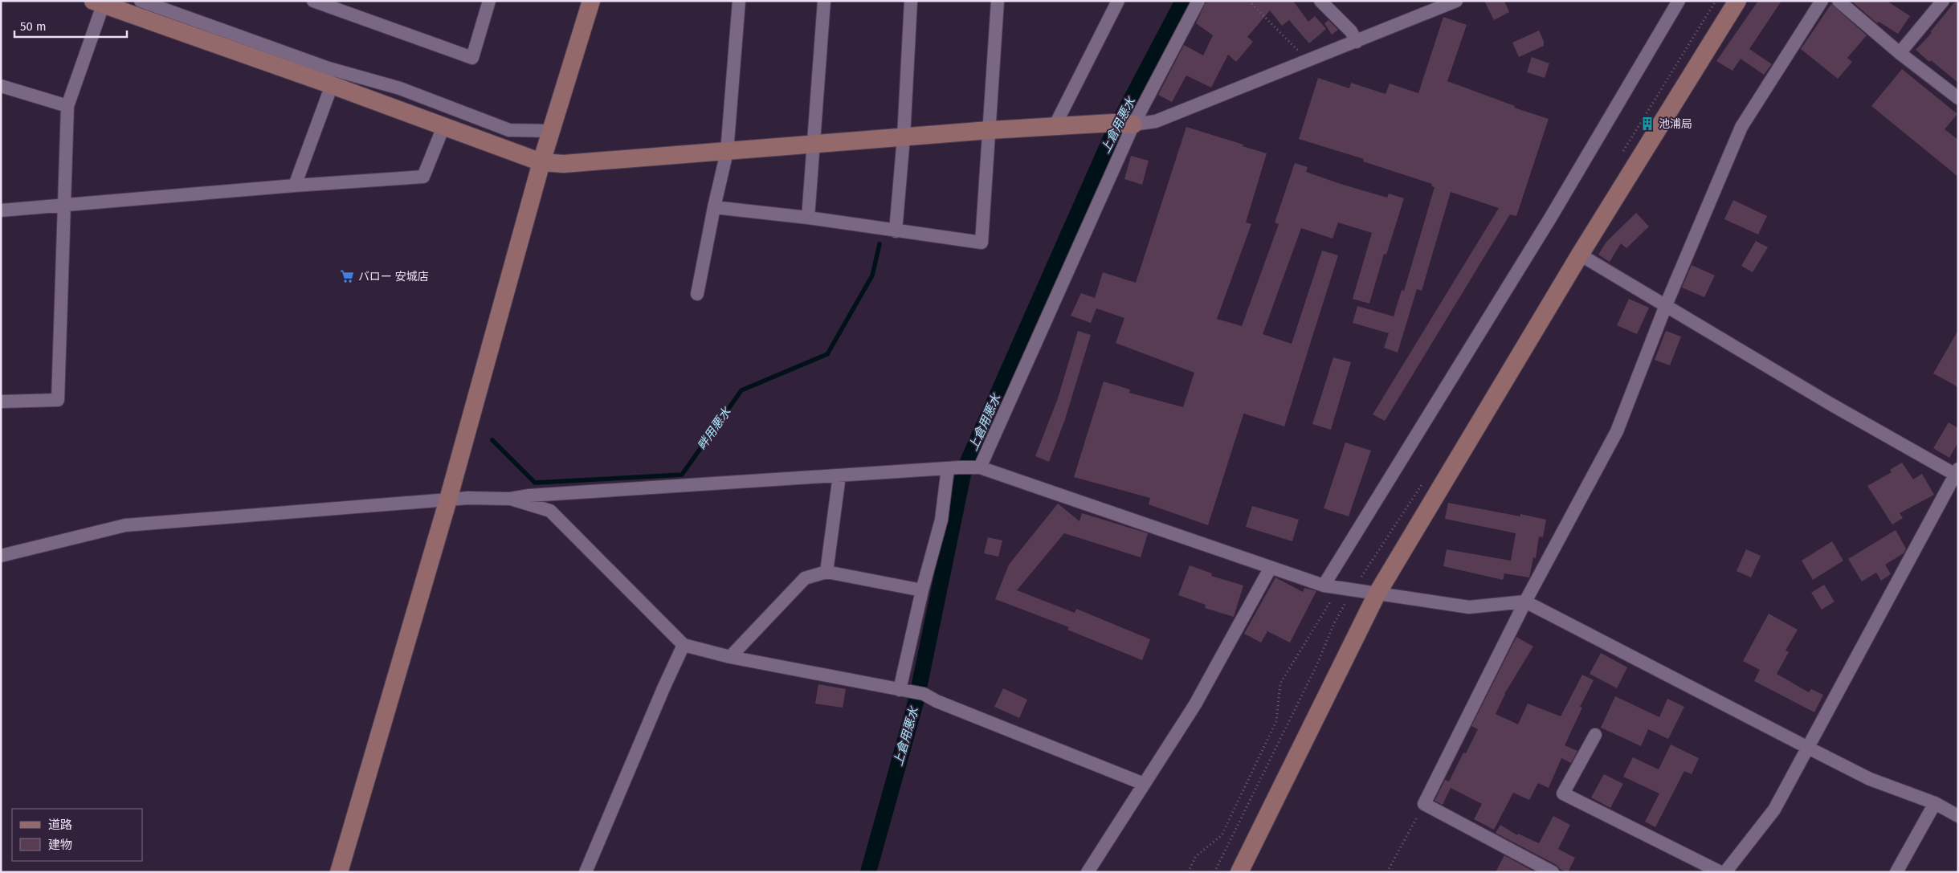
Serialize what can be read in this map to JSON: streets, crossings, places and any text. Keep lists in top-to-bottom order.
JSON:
{
  "water": ["上倉用悪水", "畔用悪水"],
  "places": {
    "building": ["池浦局"],
    "supermarket": ["バロー 安城店"]
  },
  "legend": ["道路", "建物"],
  "scale_bar": "50 m"
}
